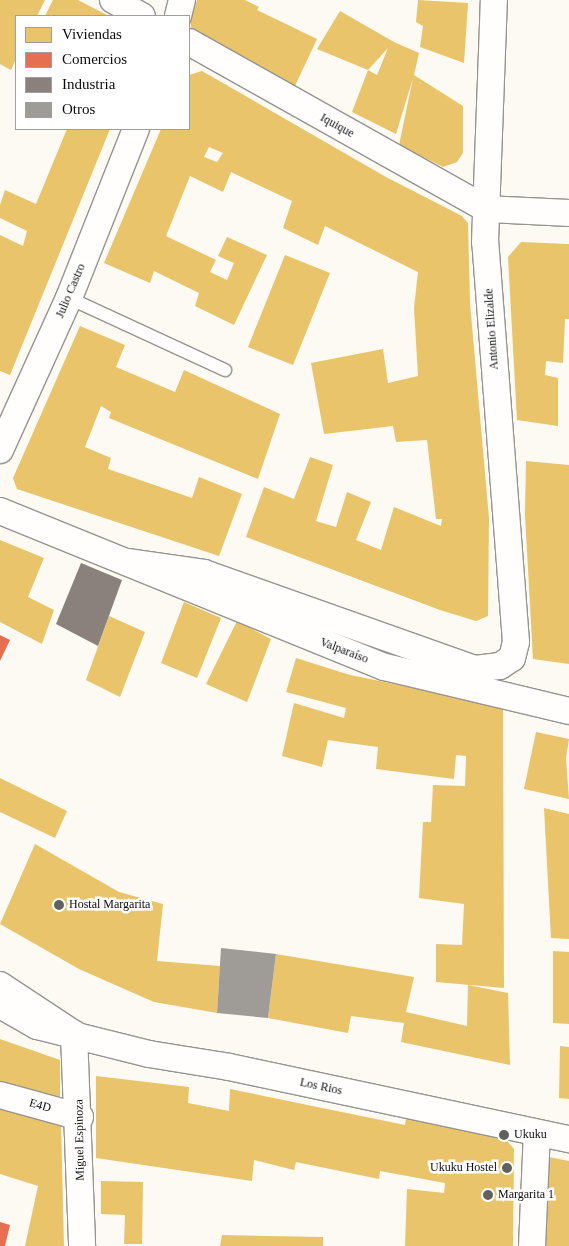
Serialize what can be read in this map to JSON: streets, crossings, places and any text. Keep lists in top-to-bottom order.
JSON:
{
  "streets": {
    "street": [
      "Iquique",
      "Julio Castro",
      "Antonio Elizalde",
      "Valparaíso",
      "Los Rios",
      "E4D",
      "Miguel Espinoza"
    ]
  },
  "crossings": [
    ["Iquique", "Antonio Elizalde"],
    ["Antonio Elizalde", "Valparaíso"],
    ["Los Rios", "Miguel Espinoza"],
    ["E4D", "Miguel Espinoza"]
  ],
  "places": [
    "Hostal Margarita",
    "Ukuku",
    "Ukuku Hostel",
    "Margarita 1"
  ],
  "legend": [
    "Viviendas",
    "Comercios",
    "Industria",
    "Otros"
  ]
}
